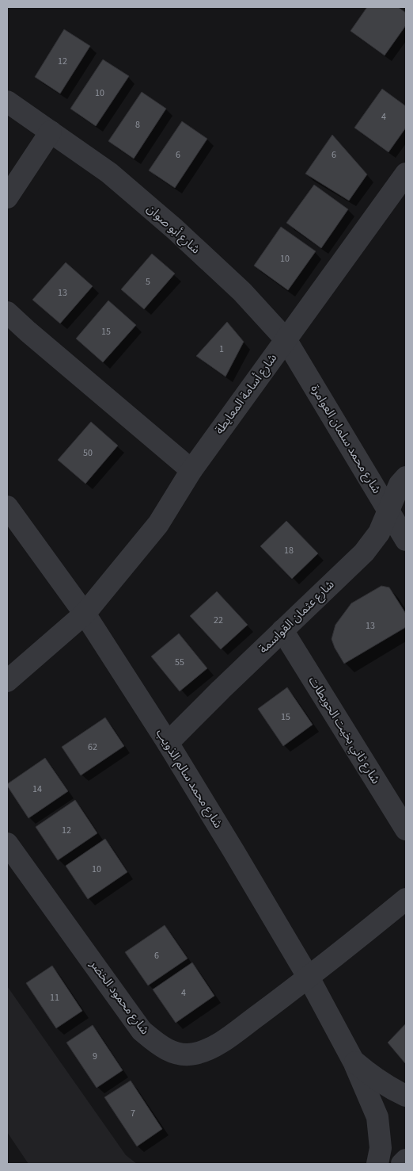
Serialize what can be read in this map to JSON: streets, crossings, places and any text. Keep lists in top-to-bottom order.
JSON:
{
  "streets": {
    "street": [
      "شارع أبو صوان",
      "شارع أسامة المعايطة",
      "شارع محمد سلمان العوامرة",
      "شارع عثمان القواسمة",
      "شارع ثاني بخيت الحويطات",
      "شارع محمد سالم الذويب",
      "شارع محمود الخضر"
    ]
  },
  "crossings": [
    ["شارع أبو صوان", "شارع أسامة المعايطة"],
    ["شارع أبو صوان", "شارع محمد سلمان العوامرة"],
    ["شارع أسامة المعايطة", "شارع محمد سلمان العوامرة"],
    ["شارع أسامة المعايطة", "شارع محمد سالم الذويب"],
    ["شارع محمد سلمان العوامرة", "شارع عثمان القواسمة"],
    ["شارع عثمان القواسمة", "شارع ثاني بخيت الحويطات"],
    ["شارع عثمان القواسمة", "شارع محمد سالم الذويب"],
    ["شارع محمد سالم الذويب", "شارع محمود الخضر"]
  ],
  "house_numbers": [
    "12",
    "10",
    "4",
    "8",
    "6",
    "6",
    "10",
    "5",
    "13",
    "15",
    "1",
    "50",
    "18",
    "22",
    "13",
    "55",
    "15",
    "62",
    "14",
    "12",
    "10",
    "6",
    "4",
    "11",
    "9",
    "7"
  ]
}
